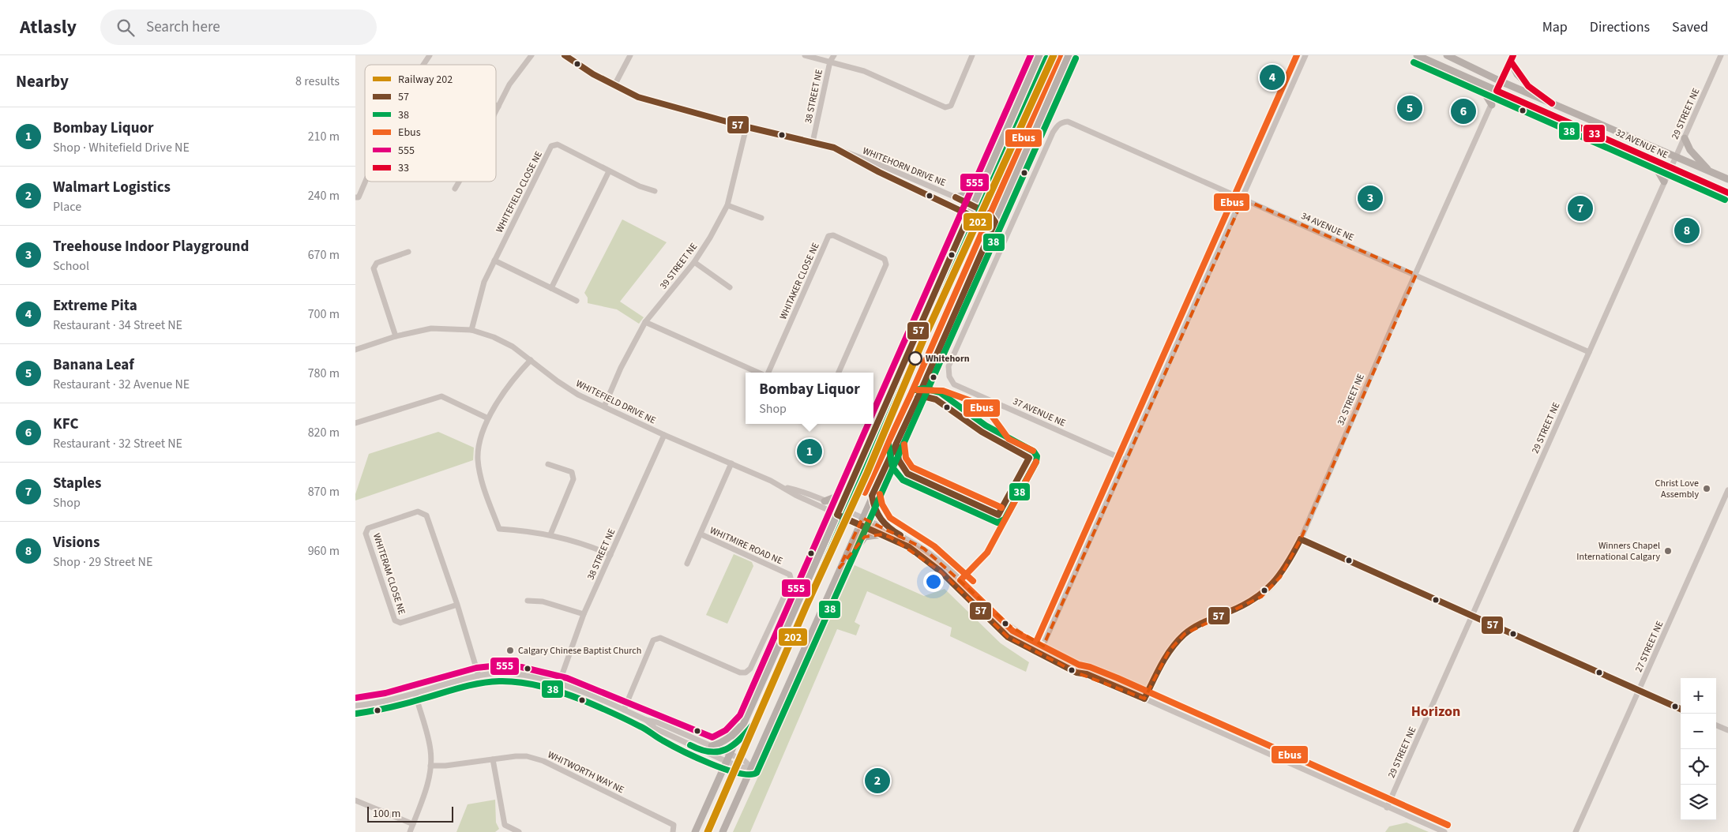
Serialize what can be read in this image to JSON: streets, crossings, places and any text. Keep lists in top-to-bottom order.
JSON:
{
  "streets": {
    "main road": ["32 AVENUE NE"],
    "street": [
      "38 STREET NE",
      "29 STREET NE",
      "WHITEHORN DRIVE NE",
      "WHITEFIELD CLOSE NE",
      "34 AVENUE NE",
      "39 STREET NE",
      "WHITAKER CLOSE NE",
      "32 STREET NE",
      "WHITEFIELD DRIVE NE",
      "37 AVENUE NE",
      "WHITMIRE ROAD NE",
      "WHITERAM CLOSE NE",
      "27 STREET NE",
      "WHITWORTH WAY NE"
    ]
  },
  "crossings": [
    ["38 STREET NE", "WHITEHORN DRIVE NE"],
    ["38 STREET NE", "WHITEFIELD DRIVE NE"],
    ["29 STREET NE", "32 AVENUE NE"],
    ["29 STREET NE", "34 AVENUE NE"],
    ["32 AVENUE NE", "32 STREET NE"],
    ["WHITEHORN DRIVE NE", "39 STREET NE"],
    ["WHITEFIELD CLOSE NE", "WHITEFIELD DRIVE NE"],
    ["34 AVENUE NE", "32 STREET NE"],
    ["34 AVENUE NE", "37 AVENUE NE"],
    ["39 STREET NE", "WHITAKER CLOSE NE"],
    ["39 STREET NE", "WHITEFIELD DRIVE NE"],
    ["WHITEFIELD DRIVE NE", "WHITMIRE ROAD NE"]
  ],
  "districts": ["Horizon"],
  "places": [
    "Whitehorn",
    "Christ Love Assembly",
    "Winners Chapel International Calgary",
    "Calgary Chinese Baptist Church"
  ],
  "lines": [
    "rail line 202",
    "transit line 57",
    "transit line Ebus",
    "transit line 555",
    "transit line 33",
    "transit line 38"
  ],
  "legend": [
    "Railway 202",
    "57",
    "38",
    "Ebus",
    "555",
    "33"
  ],
  "scale_bar": "100 m",
  "page": {
    "header": "Atlasly",
    "search": "Search here",
    "nav": ["Map", "Directions", "Saved"],
    "heading": ["Nearby", "8 results"],
    "pins": [
      "4",
      "5",
      "6",
      "3",
      "7",
      "8",
      "1",
      "2"
    ],
    "list": [
      {
        "mark": "1",
        "name": "Bombay Liquor",
        "note": "Shop · Whitefield Drive NE",
        "value": "210 m"
      },
      {
        "mark": "2",
        "name": "Walmart Logistics",
        "note": "Place",
        "value": "240 m"
      },
      {
        "mark": "3",
        "name": "Treehouse Indoor Playground",
        "note": "School",
        "value": "670 m"
      },
      {
        "mark": "4",
        "name": "Extreme Pita",
        "note": "Restaurant · 34 Street NE",
        "value": "700 m"
      },
      {
        "mark": "5",
        "name": "Banana Leaf",
        "note": "Restaurant · 32 Avenue NE",
        "value": "780 m"
      },
      {
        "mark": "6",
        "name": "KFC",
        "note": "Restaurant · 32 Street NE",
        "value": "820 m"
      },
      {
        "mark": "7",
        "name": "Staples",
        "note": "Shop",
        "value": "870 m"
      },
      {
        "mark": "8",
        "name": "Visions",
        "note": "Shop · 29 Street NE",
        "value": "960 m"
      }
    ],
    "popup": ["Bombay Liquor", "Shop"],
    "map_buttons": ["+", "−"],
    "scale": "100 m"
  }
}
